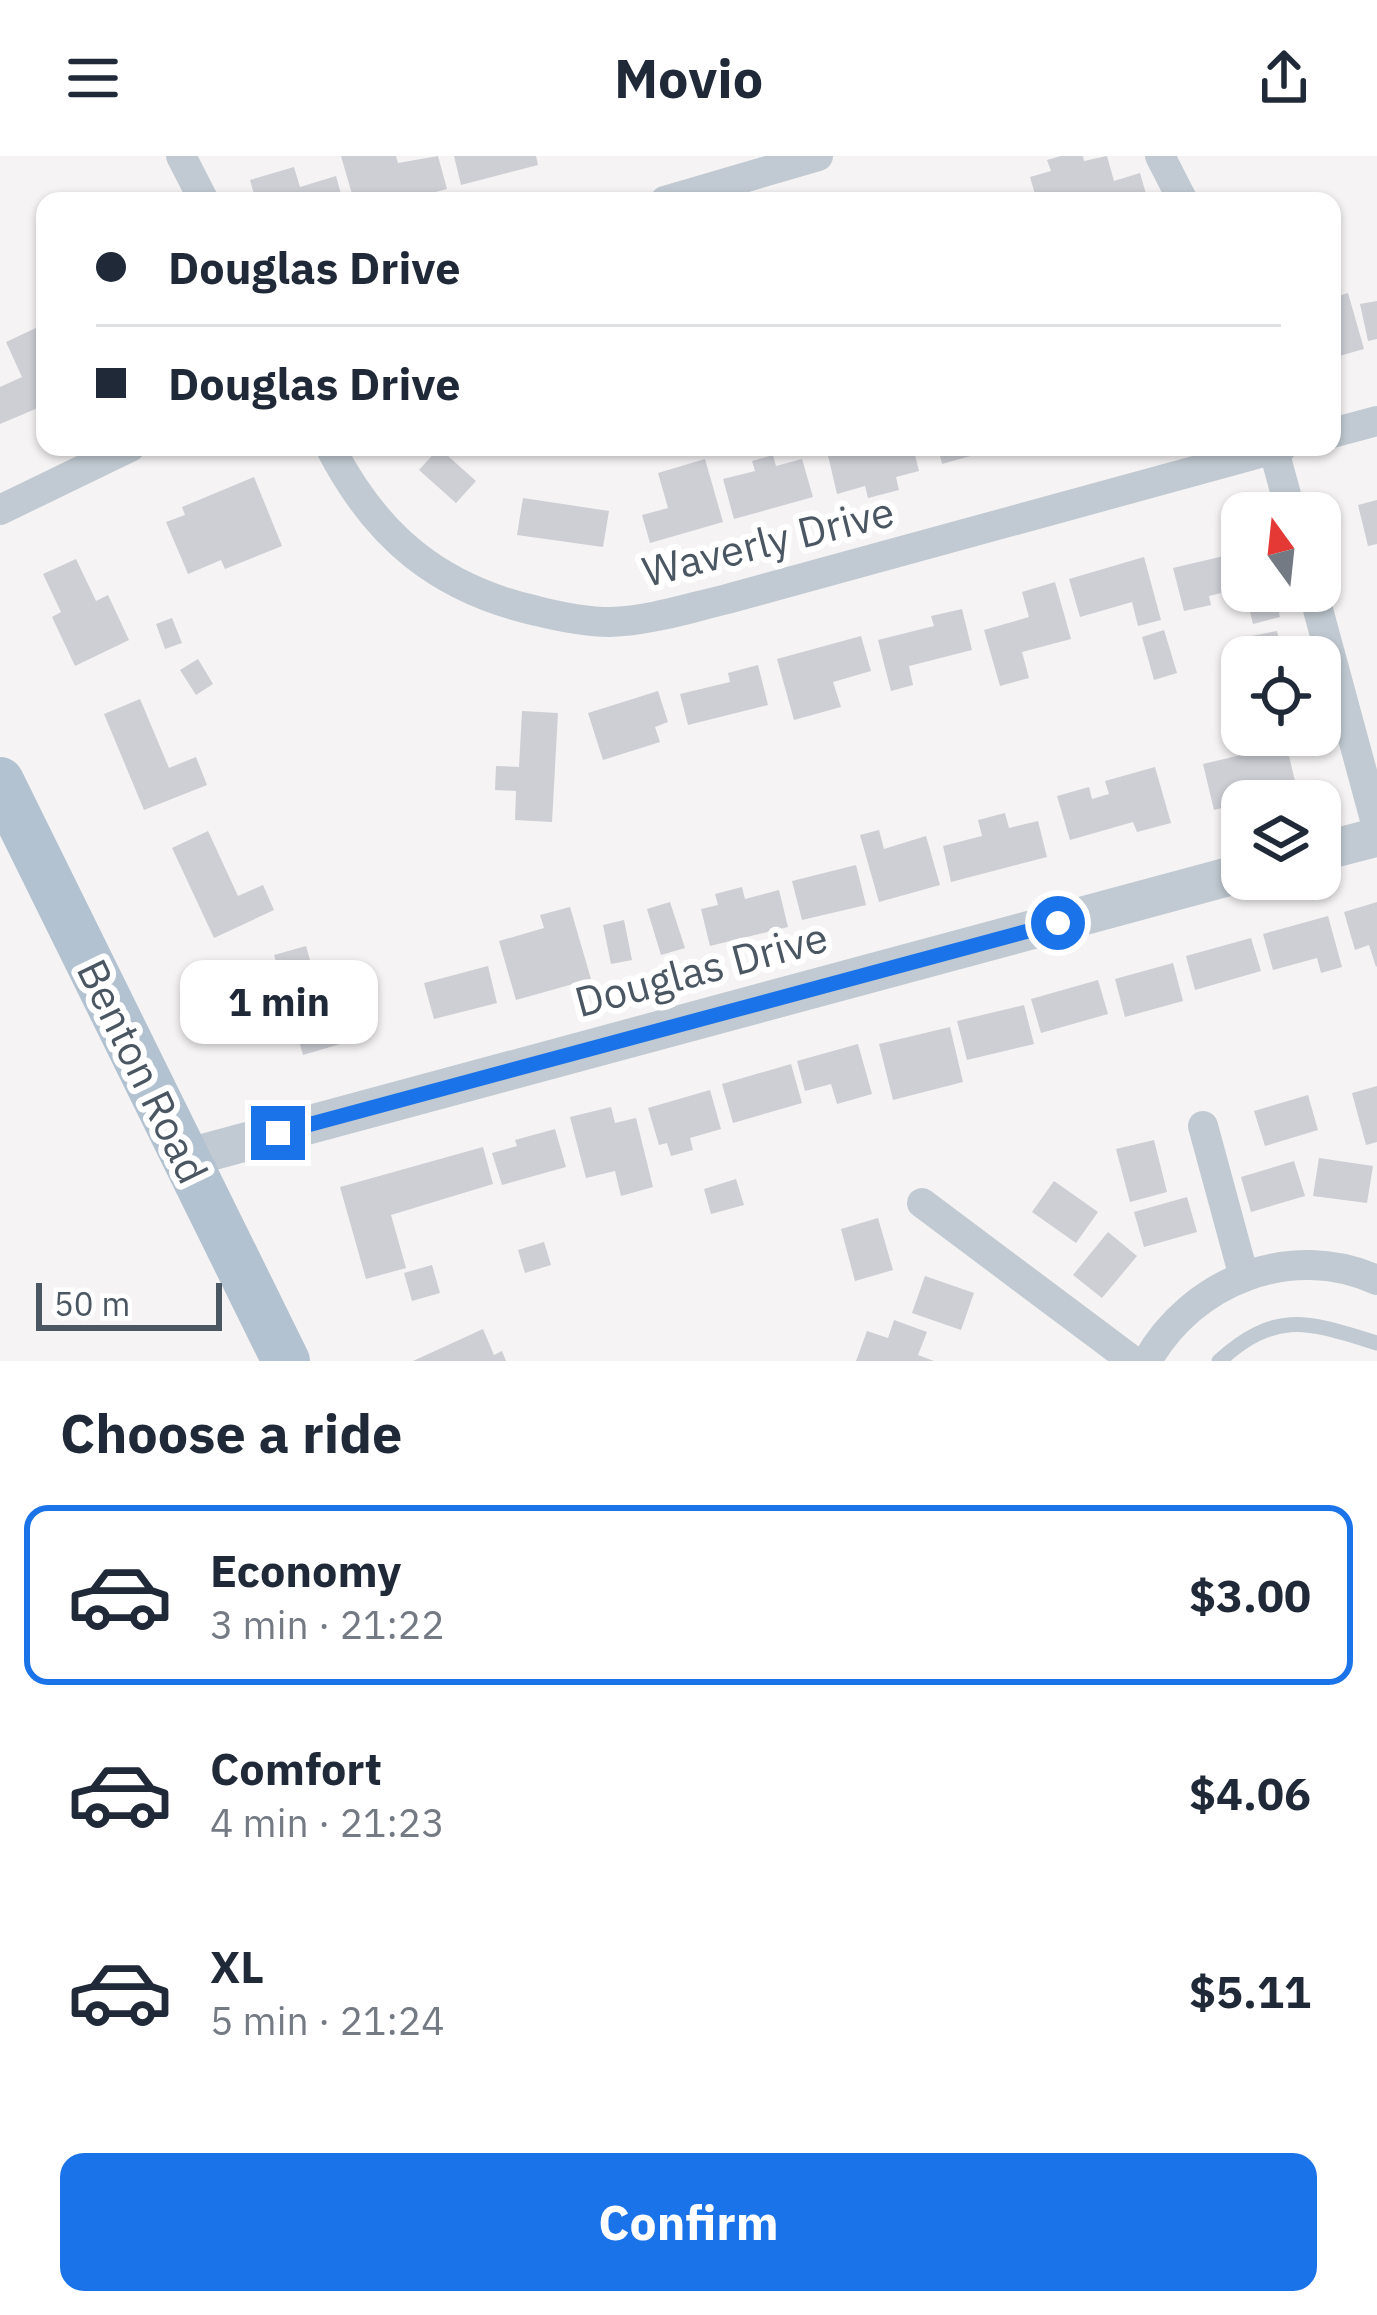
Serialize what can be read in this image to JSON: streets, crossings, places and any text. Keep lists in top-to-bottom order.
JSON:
{
  "streets": {
    "main road": ["Benton Road"],
    "street": ["Waverly Drive", "Douglas Drive"]
  },
  "crossings": [
    ["Douglas Drive", "Benton Road"]
  ],
  "scale_bar": "50 m",
  "north": "top",
  "page": {
    "header": "Movio",
    "banner": ["Douglas Drive", "Douglas Drive"],
    "bubble": "1 min",
    "scale": "50 m",
    "heading": "Choose a ride",
    "list": [
      {
        "name": "Economy",
        "note": "3 min · 21:22",
        "value": "$3.00"
      },
      {
        "name": "Comfort",
        "note": "4 min · 21:23",
        "value": "$4.06"
      },
      {
        "name": "XL",
        "note": "5 min · 21:24",
        "value": "$5.11"
      }
    ],
    "buttons": "Confirm"
  }
}
